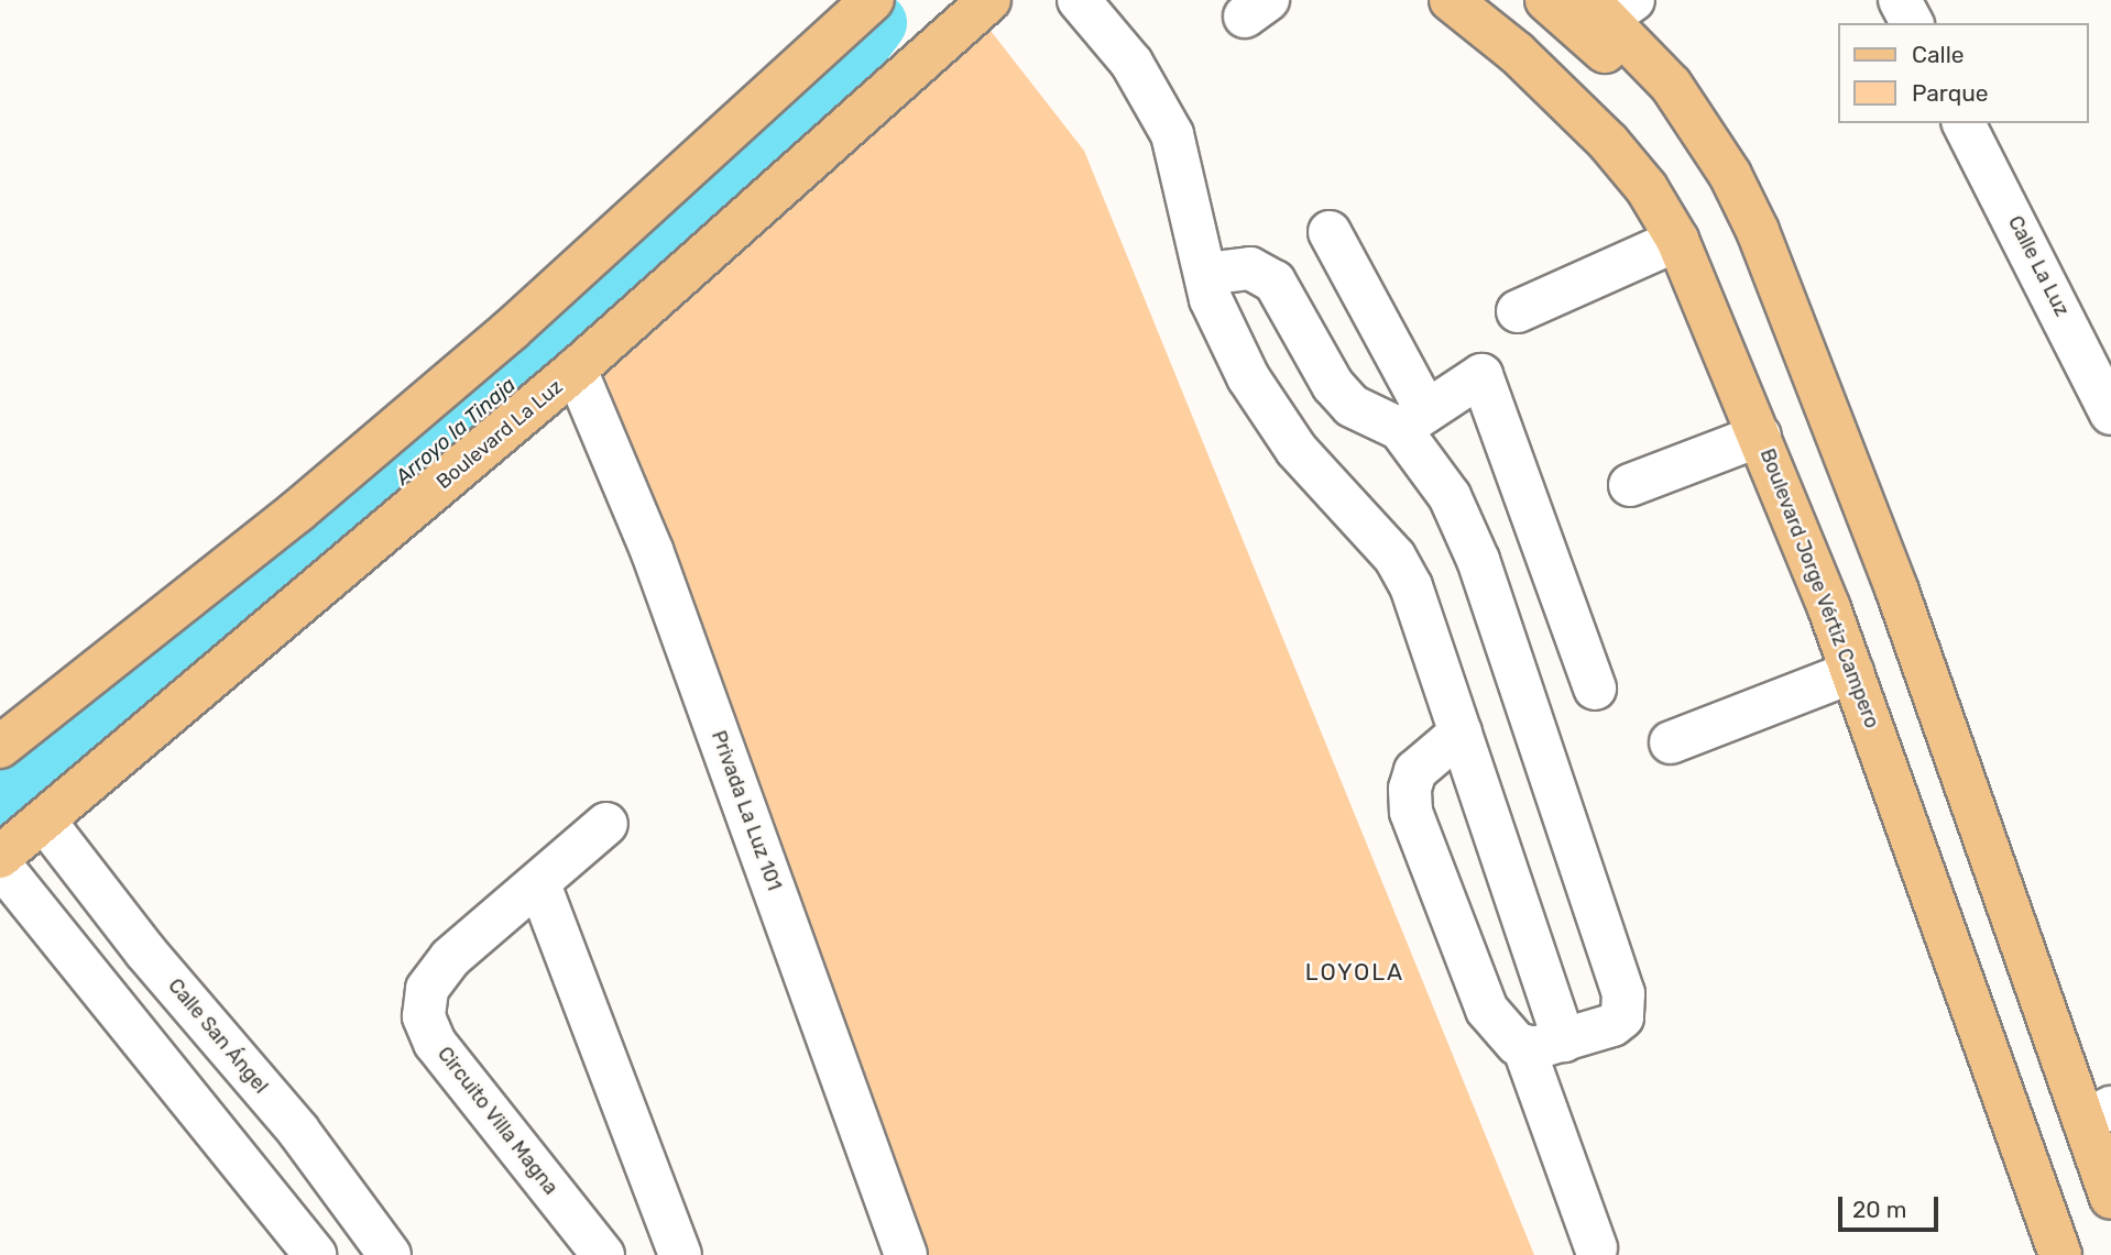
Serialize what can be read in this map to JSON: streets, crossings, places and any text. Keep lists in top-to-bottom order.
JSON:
{
  "streets": {
    "main road": ["Boulevard La Luz", "Boulevard Jorge Vértiz Campero"],
    "street": [
      "Calle La Luz",
      "Privada La Luz 101",
      "Calle San Ángel",
      "Circuito Villa Magna"
    ]
  },
  "crossings": [
    ["Boulevard La Luz", "Privada La Luz 101"],
    ["Boulevard La Luz", "Calle San Ángel"]
  ],
  "districts": ["LOYOLA"],
  "water": ["Arroyo la Tinaja"],
  "legend": ["Calle", "Parque"],
  "scale_bar": "20 m"
}
